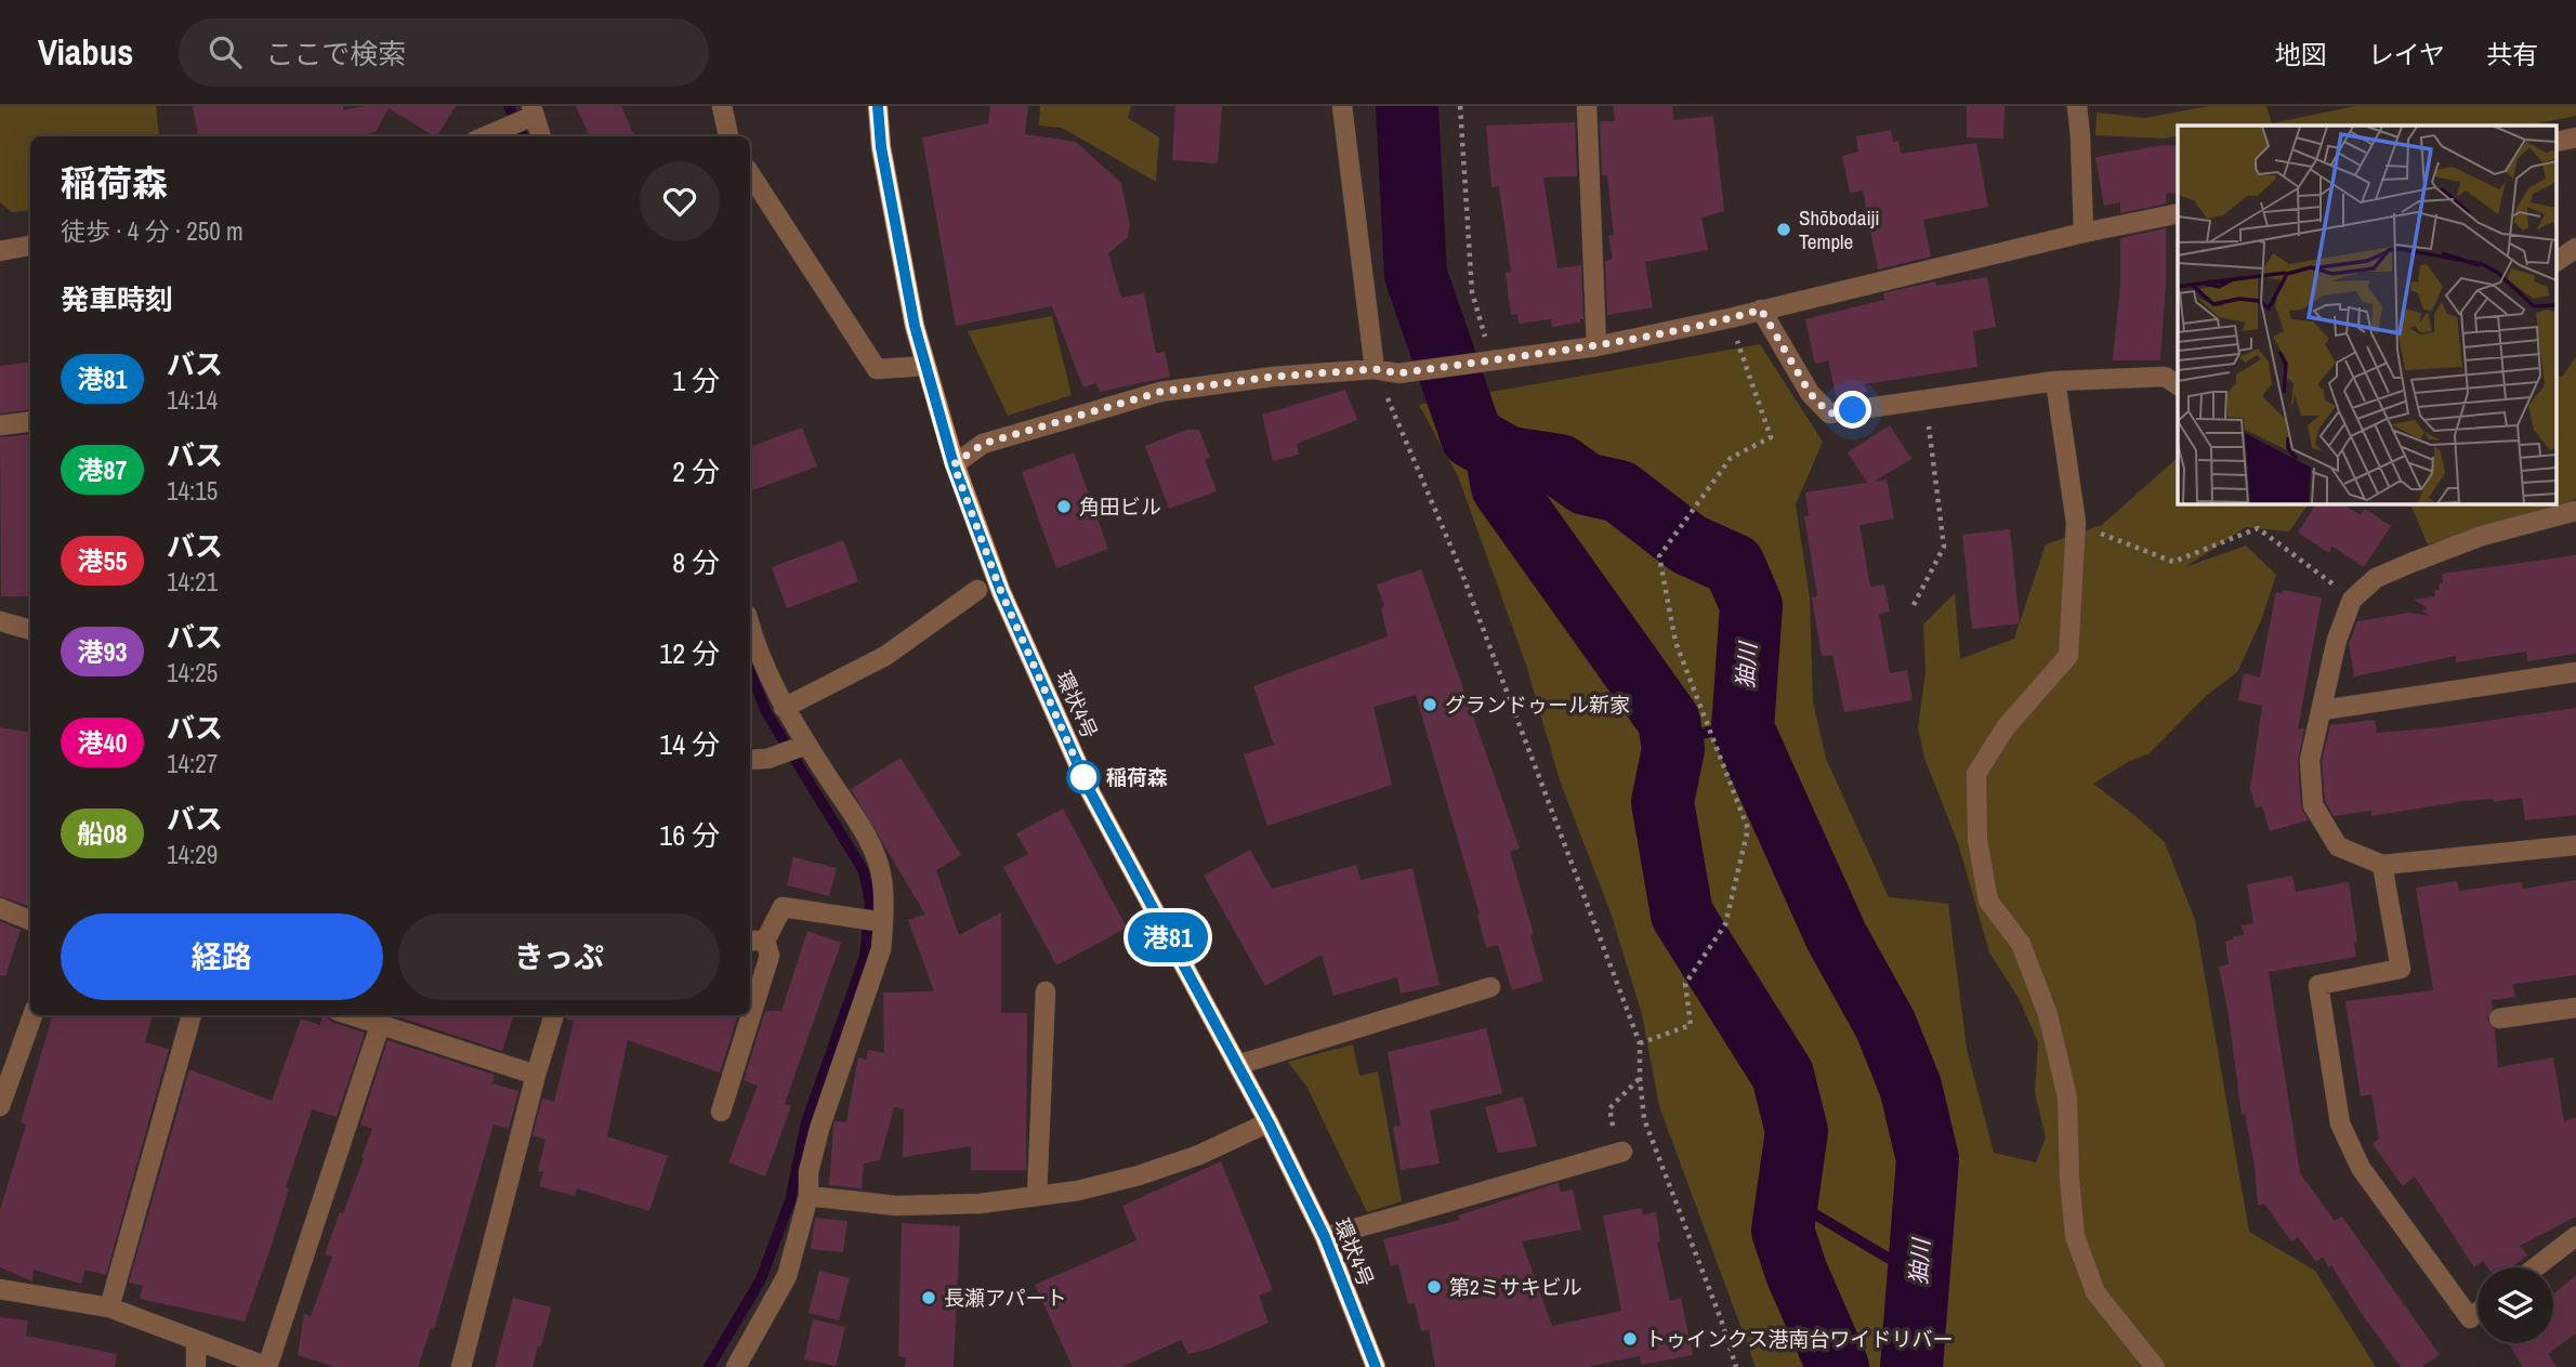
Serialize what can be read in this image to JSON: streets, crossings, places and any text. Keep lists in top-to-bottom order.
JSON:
{
  "streets": {
    "main road": ["環状4号"]
  },
  "water": ["㹨川"],
  "places": [
    "Shōbodaiji Temple",
    "角田ビル",
    "グランドゥール新家",
    "稲荷森",
    "第2ミサキビル",
    "長瀬アパート",
    "トゥインクス港南台ワイドリバー"
  ],
  "lines": ["bus line 港81"],
  "page": {
    "header": "Viabus",
    "search": "ここで検索",
    "nav": ["地図", "レイヤ", "共有"],
    "on_map": "港81",
    "heading": [
      ["稲荷森", "徒歩 · 4 分 · 250 m"],
      "発車時刻"
    ],
    "list": [
      {
        "mark": "港81",
        "name": "バス",
        "note": "14:14",
        "value": "1 分"
      },
      {
        "mark": "港87",
        "name": "バス",
        "note": "14:15",
        "value": "2 分"
      },
      {
        "mark": "港55",
        "name": "バス",
        "note": "14:21",
        "value": "8 分"
      },
      {
        "mark": "港93",
        "name": "バス",
        "note": "14:25",
        "value": "12 分"
      },
      {
        "mark": "港40",
        "name": "バス",
        "note": "14:27",
        "value": "14 分"
      },
      {
        "mark": "船08",
        "name": "バス",
        "note": "14:29",
        "value": "16 分"
      }
    ],
    "buttons": ["経路", "きっぷ"]
  }
}
